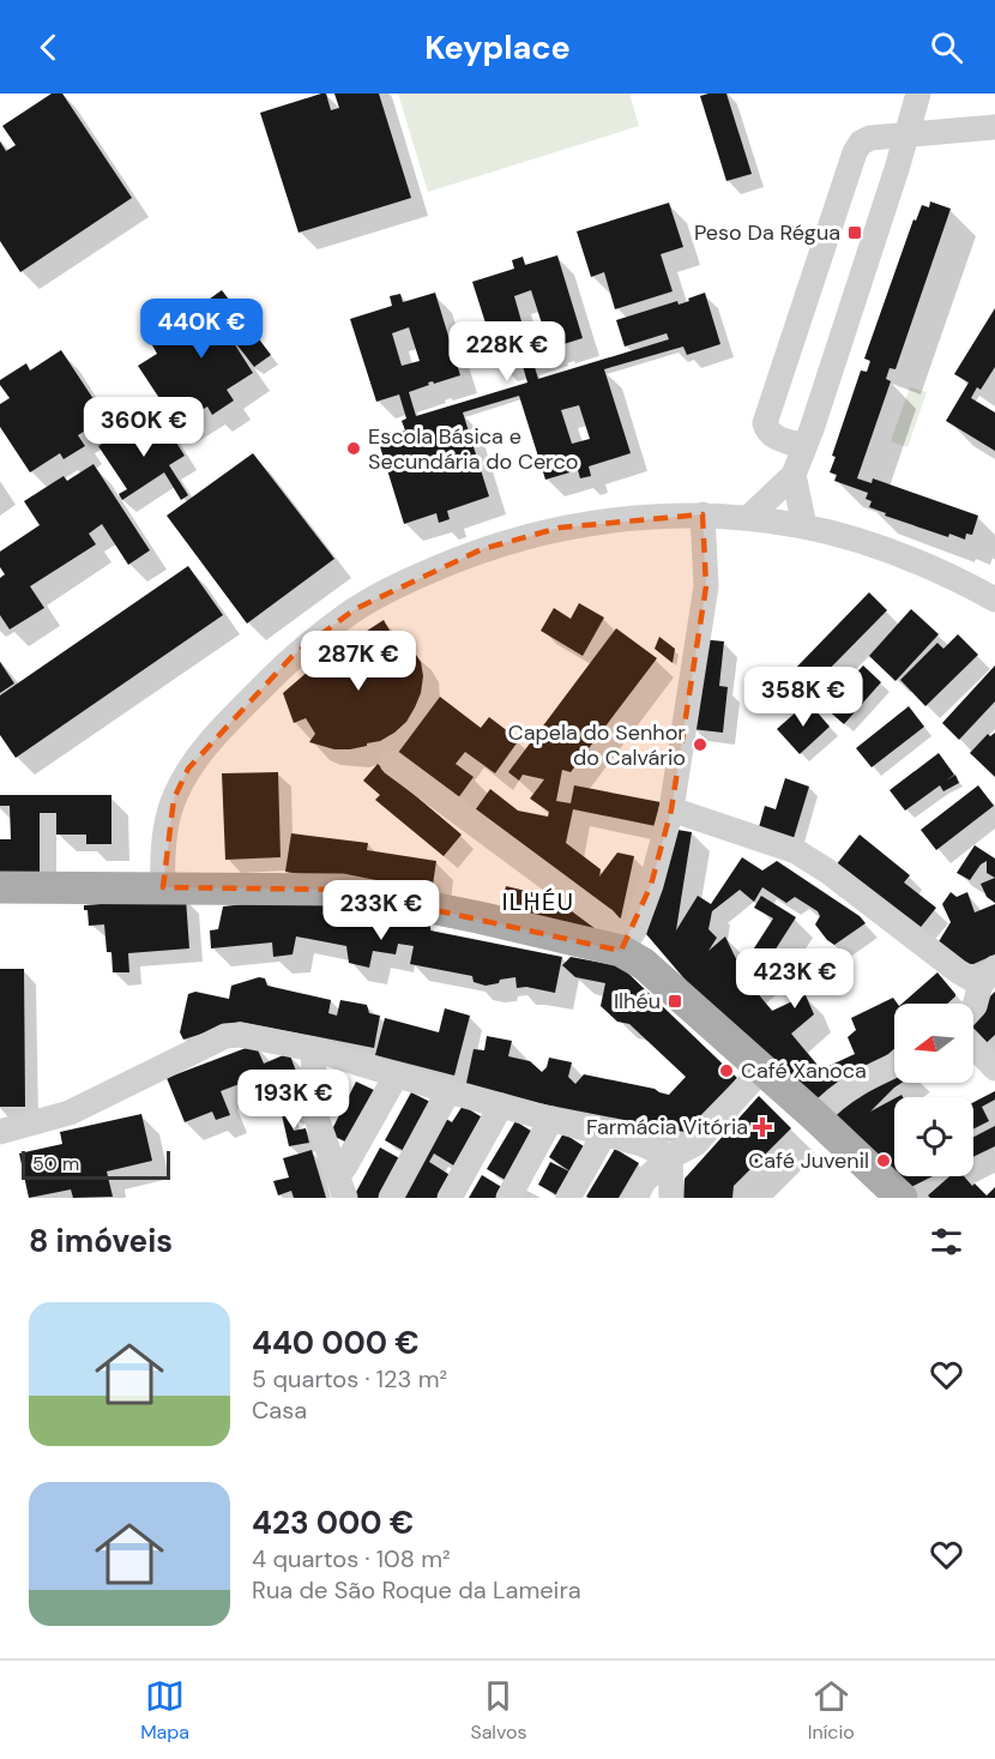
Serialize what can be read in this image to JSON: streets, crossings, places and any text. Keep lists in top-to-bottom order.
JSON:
{
  "districts": ["ILHÉU"],
  "places": {
    "transit": ["Peso Da Régua", "Ilhéu"],
    "other": [
      "Escola Básica e Secundária do Cerco",
      "Capela do Senhor do Calvário",
      "Café Xanoca",
      "Café Juvenil"
    ],
    "health": ["Farmácia Vitória"]
  },
  "scale_bar": "50 m",
  "north": "left",
  "page": {
    "header": "Keyplace",
    "price": [
      "440K €",
      "228K €",
      "360K €",
      "287K €",
      "358K €",
      "233K €",
      "423K €",
      "193K €"
    ],
    "scale": "50 m",
    "heading": "8 imóveis",
    "list": [
      {
        "name": "440 000 €",
        "note": "5 quartos · 123 m² · Casa"
      },
      {
        "name": "423 000 €",
        "note": "4 quartos · 108 m² · Rua de São Roque da Lameira"
      }
    ],
    "tabs": ["Mapa", "Salvos", "Início"]
  }
}
